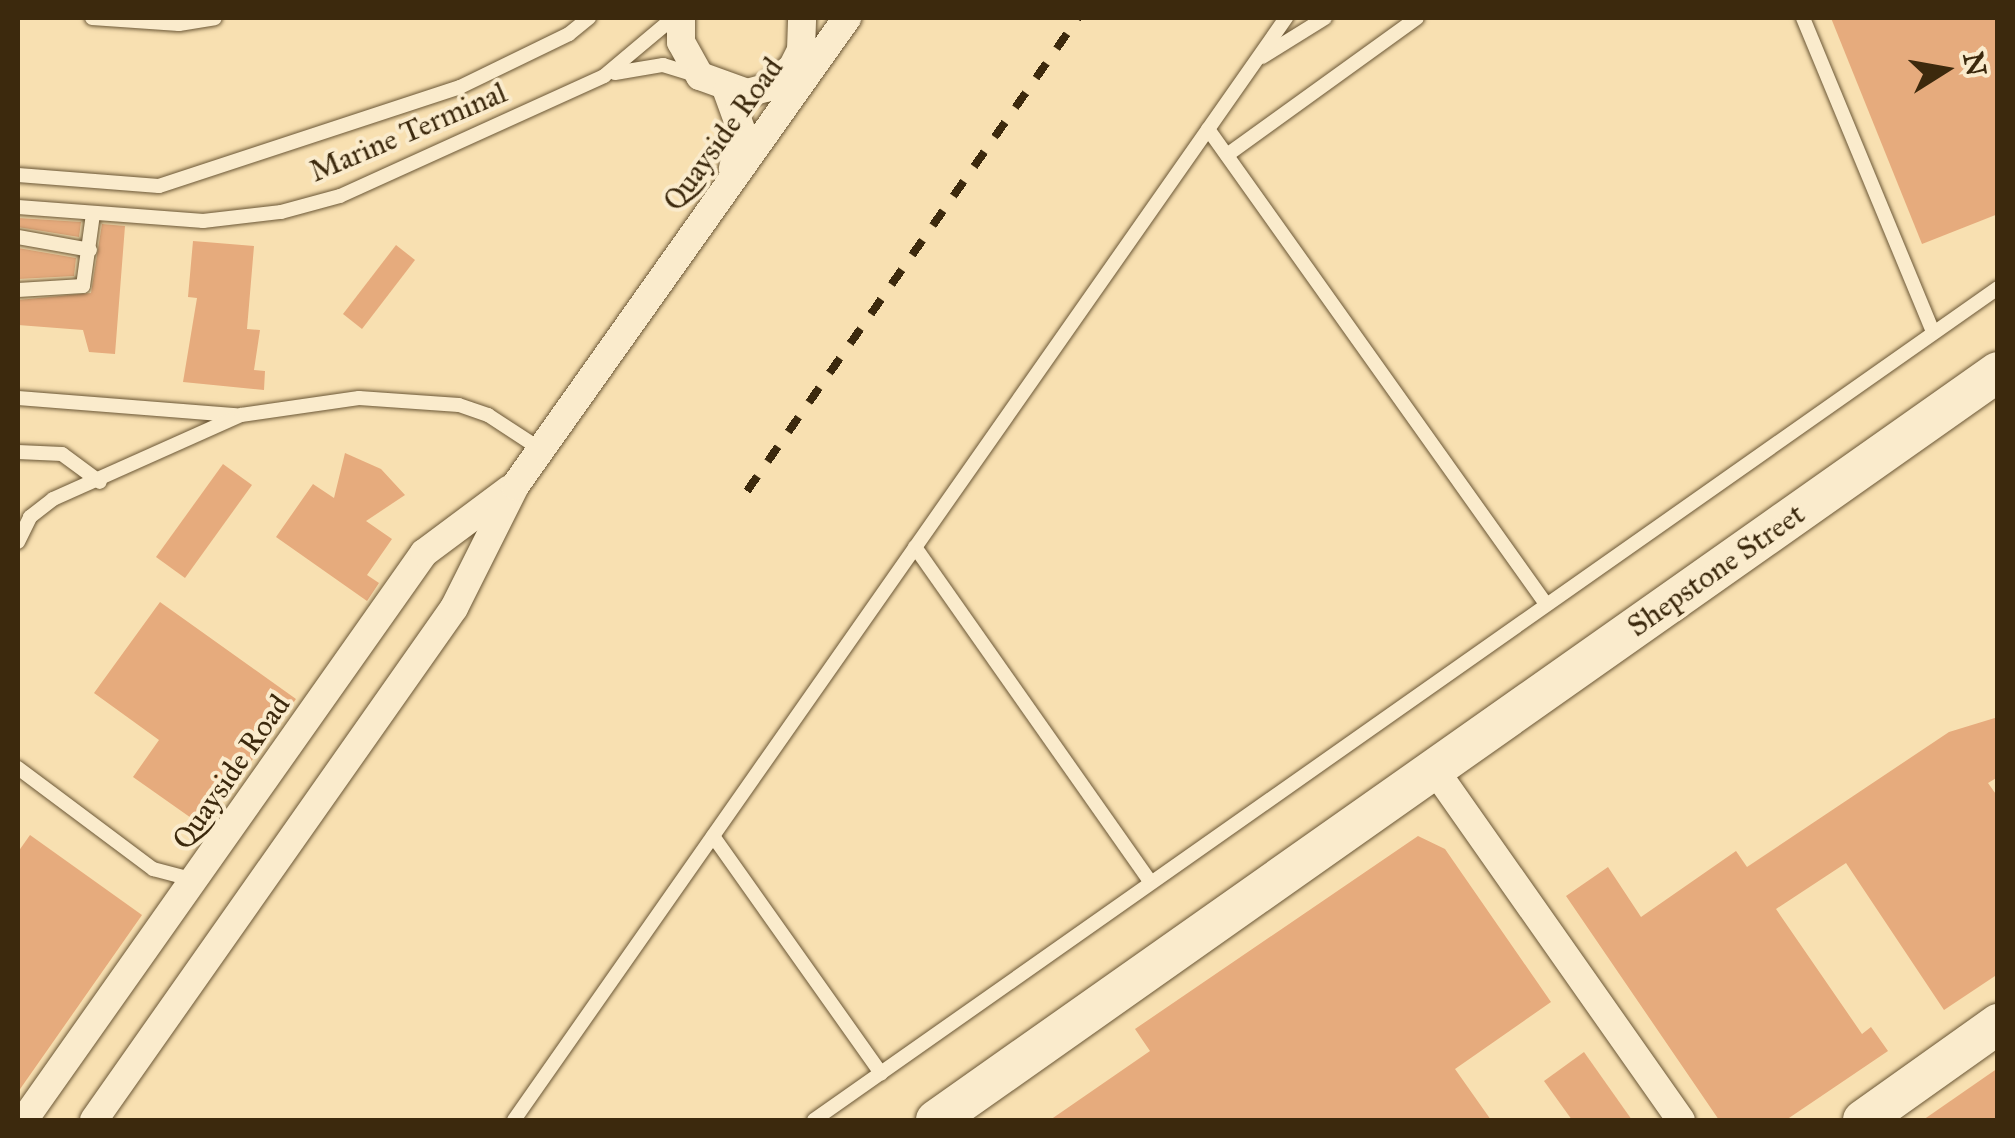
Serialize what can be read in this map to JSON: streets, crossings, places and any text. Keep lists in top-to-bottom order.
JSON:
{
  "streets": {
    "main road": ["Shepstone Street"],
    "street": ["Quayside Road"],
    "lane": ["Marine Terminal"]
  },
  "north": "right"
}
